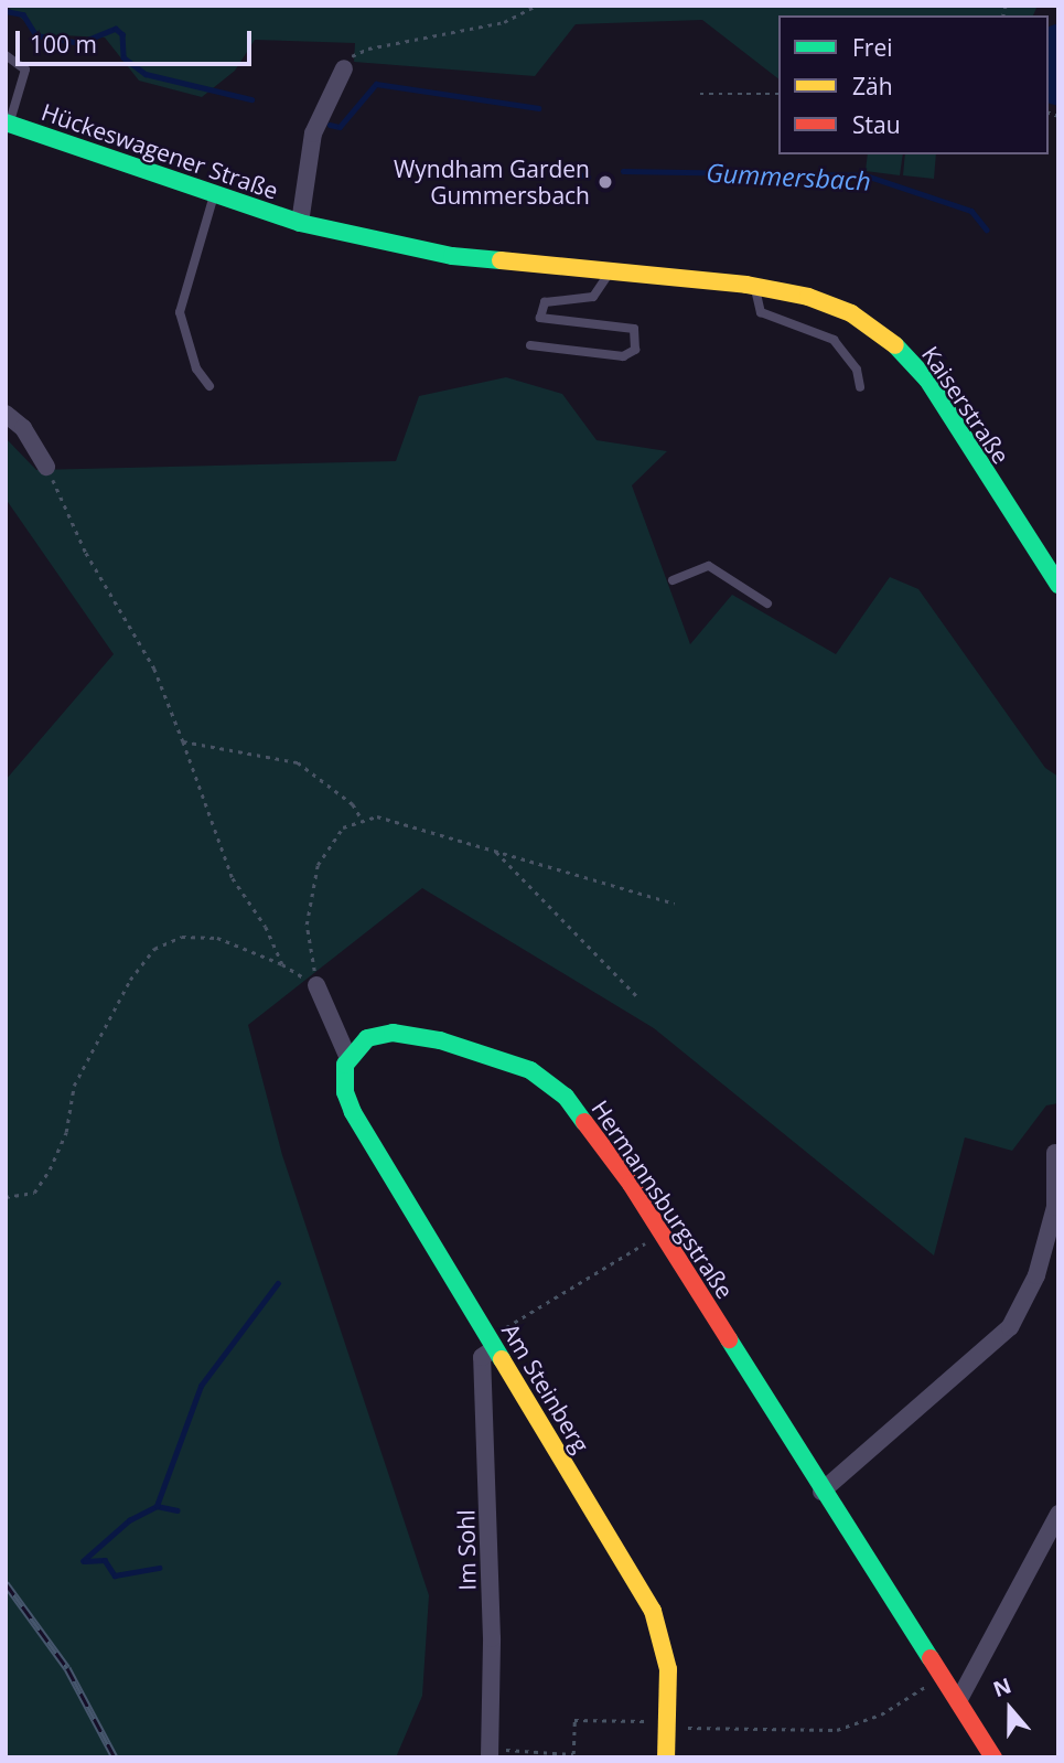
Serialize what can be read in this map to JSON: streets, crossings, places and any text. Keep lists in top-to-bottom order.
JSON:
{
  "streets": {
    "street": [
      "Hückeswagener Straße",
      "Kaiserstraße",
      "Hermannsburgstraße",
      "Am Steinberg",
      "Im Sohl"
    ]
  },
  "crossings": [
    ["Hückeswagener Straße", "Kaiserstraße"],
    ["Hermannsburgstraße", "Am Steinberg"],
    ["Am Steinberg", "Im Sohl"]
  ],
  "water": ["Gummersbach"],
  "places": ["Wyndham Garden Gummersbach"],
  "legend": ["Frei", "Zäh", "Stau"],
  "scale_bar": "100 m",
  "north": "top"
}
